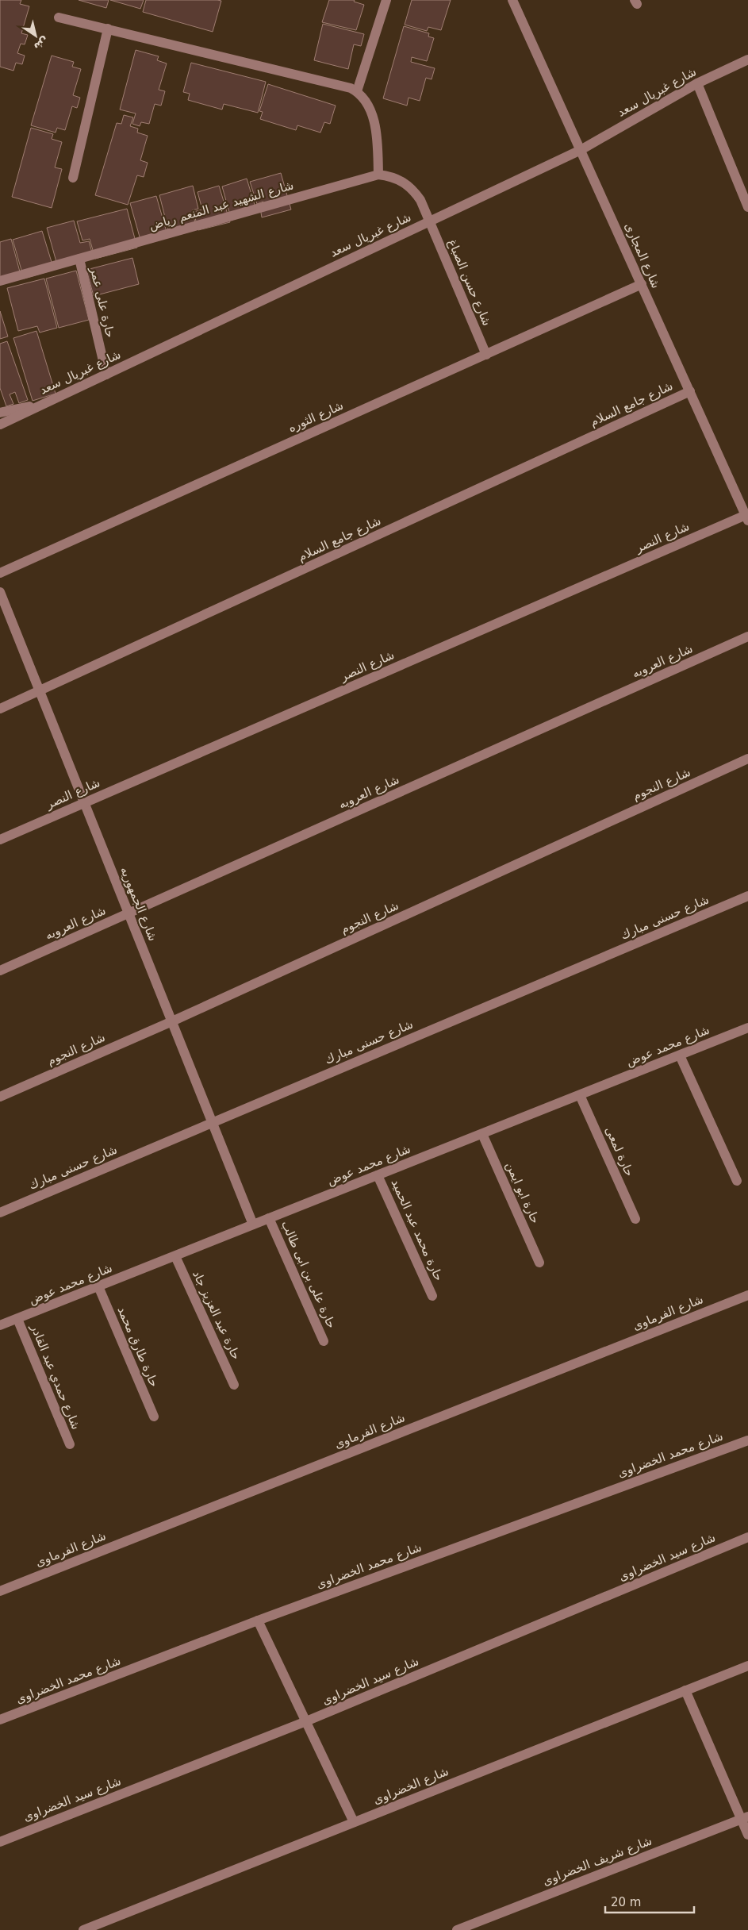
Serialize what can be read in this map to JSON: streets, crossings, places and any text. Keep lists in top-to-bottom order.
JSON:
{
  "streets": {
    "street": [
      "شارع غبريال سعد",
      "شارع الشهيد عبد المنعم رياض",
      "شارع المجارى",
      "شارع حسن الصباغ",
      "حارة على عمر",
      "شارع جامع السلام",
      "شارع الثوره",
      "شارع النصر",
      "شارع العروبه",
      "شارع النجوم",
      "شارع الجمهوريه",
      "شارع حسنى مبارك",
      "شارع محمد عوض",
      "حارة لمعى",
      "حارة ابو ايمن",
      "حارة محمد عبد الحميد",
      "حارة على بن ابى طالب",
      "شارع الفرماوى",
      "حارة عبد العزيز جاد",
      "حارة طارق محمد",
      "شارع حمدي عبد القادر",
      "شارع محمد الخضراوى",
      "شارع سيد الخضراوى",
      "شارع الخضراوى",
      "شارع شريف الخضراوى"
    ]
  },
  "crossings": [
    ["شارع غبريال سعد", "شارع الشهيد عبد المنعم رياض"],
    ["شارع غبريال سعد", "شارع المجارى"],
    ["شارع غبريال سعد", "شارع حسن الصباغ"],
    ["شارع غبريال سعد", "حارة على عمر"],
    ["شارع الشهيد عبد المنعم رياض", "شارع حسن الصباغ"],
    ["شارع الشهيد عبد المنعم رياض", "حارة على عمر"],
    ["شارع المجارى", "شارع جامع السلام"],
    ["شارع المجارى", "شارع الثوره"],
    ["شارع المجارى", "شارع النصر"],
    ["شارع حسن الصباغ", "شارع الثوره"],
    ["شارع جامع السلام", "شارع الجمهوريه"],
    ["شارع النصر", "شارع الجمهوريه"],
    ["شارع العروبه", "شارع الجمهوريه"],
    ["شارع النجوم", "شارع الجمهوريه"],
    ["شارع الجمهوريه", "شارع حسنى مبارك"],
    ["شارع الجمهوريه", "شارع محمد عوض"],
    ["شارع محمد عوض", "حارة لمعى"],
    ["شارع محمد عوض", "حارة ابو ايمن"],
    ["شارع محمد عوض", "حارة محمد عبد الحميد"],
    ["شارع محمد عوض", "حارة على بن ابى طالب"],
    ["شارع محمد عوض", "حارة عبد العزيز جاد"],
    ["شارع محمد عوض", "حارة طارق محمد"],
    ["شارع محمد عوض", "شارع حمدي عبد القادر"]
  ],
  "scale_bar": "20 m",
  "north": "bottom right"
}
